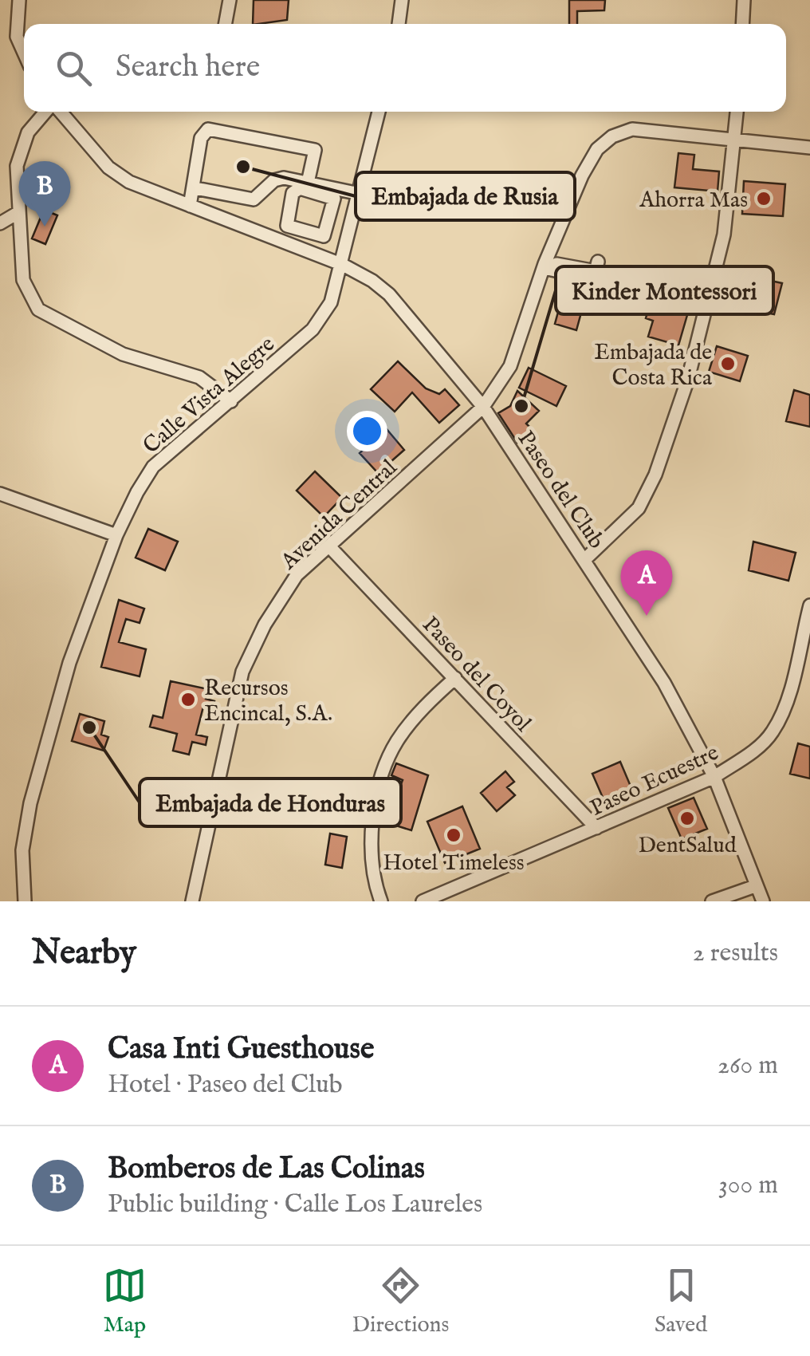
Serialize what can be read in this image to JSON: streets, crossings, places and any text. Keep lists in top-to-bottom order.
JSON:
{
  "streets": {
    "street": [
      "Calle Vista Alegre",
      "Paseo del Club",
      "Avenida Central",
      "Paseo del Coyol",
      "Paseo Ecuestre"
    ]
  },
  "crossings": [
    ["Calle Vista Alegre", "Paseo del Club"],
    ["Paseo del Club", "Avenida Central"],
    ["Paseo del Club", "Paseo Ecuestre"],
    ["Avenida Central", "Paseo del Coyol"],
    ["Paseo del Coyol", "Paseo Ecuestre"]
  ],
  "places": [
    "Embajada de Rusia",
    "Ahorra Mas",
    "Embajada de Costa Rica",
    "Kinder Montessori",
    "Recursos Encincal, S.A.",
    "Embajada de Honduras",
    "DentSalud",
    "Hotel Timeless"
  ],
  "page": {
    "search": "Search here",
    "pins": ["B", "A"],
    "heading": ["Nearby", "2 results"],
    "list": [
      {
        "mark": "A",
        "name": "Casa Inti Guesthouse",
        "note": "Hotel · Paseo del Club",
        "value": "260 m"
      },
      {
        "mark": "B",
        "name": "Bomberos de Las Colinas",
        "note": "Public building · Calle Los Laureles",
        "value": "300 m"
      }
    ],
    "nav": ["Map", "Directions", "Saved"]
  }
}
